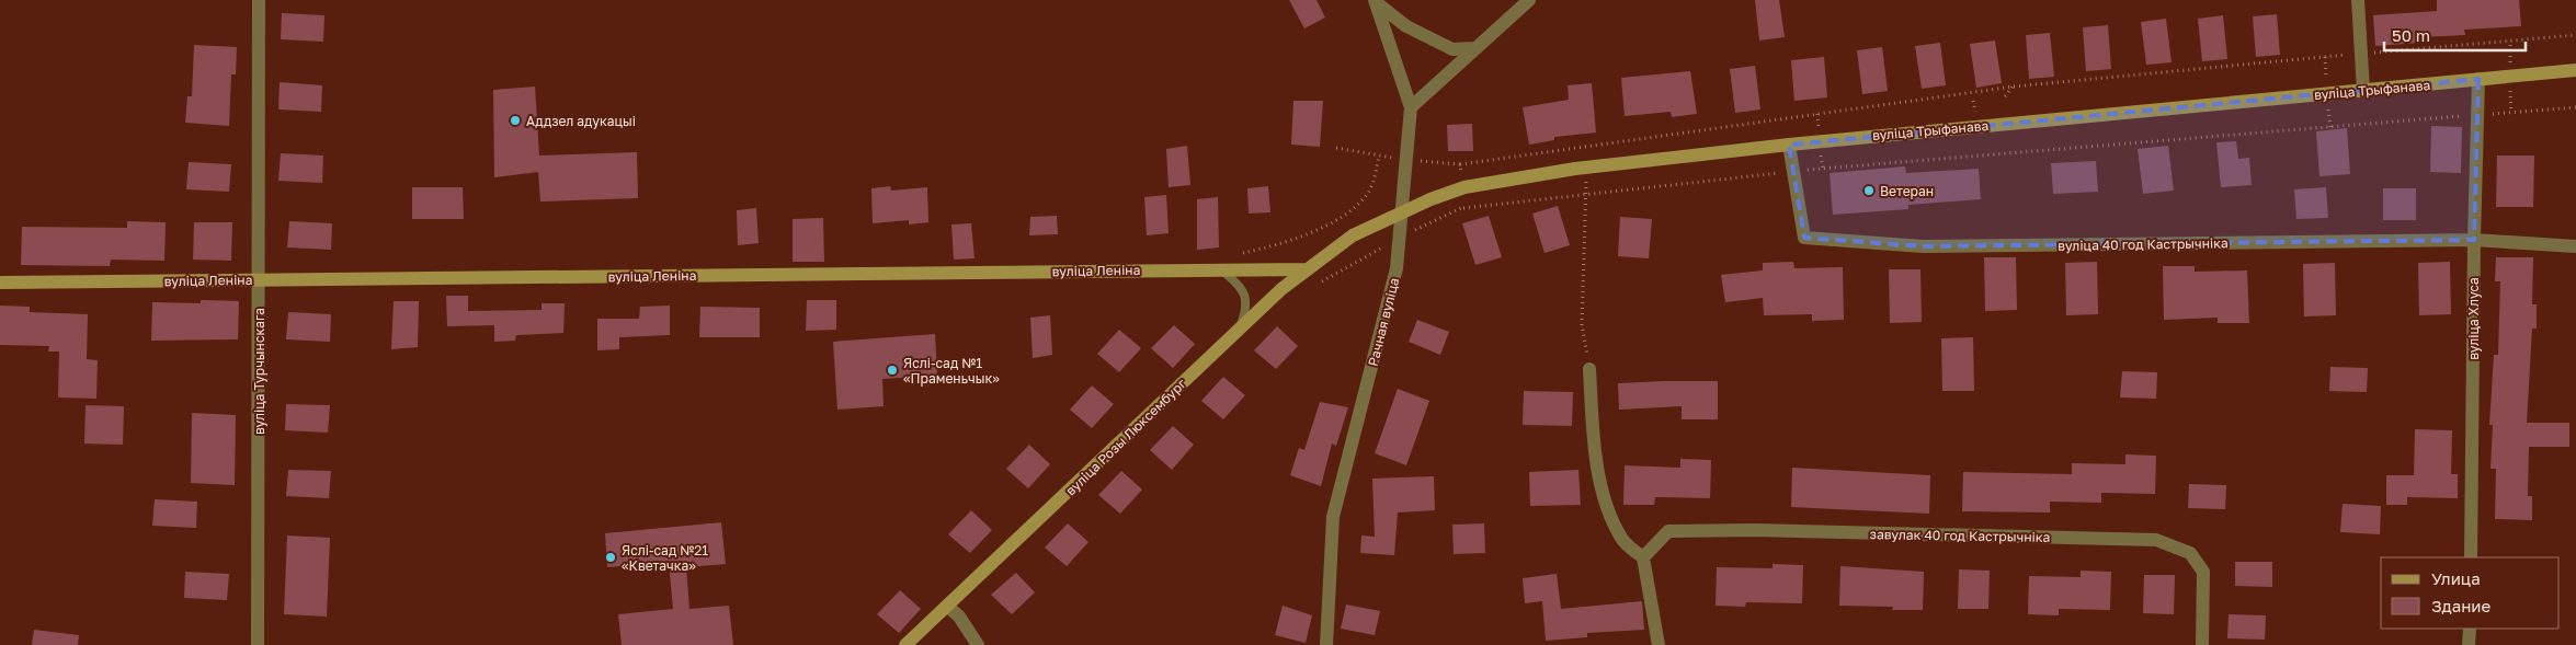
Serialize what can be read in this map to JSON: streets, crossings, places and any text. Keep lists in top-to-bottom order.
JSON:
{
  "streets": {
    "street": [
      "вуліца Трыфанава",
      "вуліца 40 год Кастрычніка",
      "вуліца Леніна",
      "вуліца Хлуса",
      "Рачная вуліца",
      "вуліца Турчынскага",
      "вуліца Розы Люксембург",
      "завулак 40 год Кастрычніка"
    ]
  },
  "crossings": [
    ["вуліца Трыфанава", "вуліца 40 год Кастрычніка"],
    ["вуліца Трыфанава", "вуліца Леніна"],
    ["вуліца Трыфанава", "вуліца Хлуса"],
    ["вуліца Трыфанава", "Рачная вуліца"],
    ["вуліца Трыфанава", "вуліца Розы Люксембург"],
    ["вуліца 40 год Кастрычніка", "вуліца Хлуса"],
    ["вуліца Леніна", "вуліца Турчынскага"],
    ["вуліца Леніна", "вуліца Розы Люксембург"]
  ],
  "places": [
    "Аддзел адукацыі",
    "Ветеран",
    "Яслі-сад №1 «Праменьчык»",
    "Яслі-сад №21 «Кветачка»"
  ],
  "legend": ["Улица", "Здание"],
  "scale_bar": "50 m"
}
